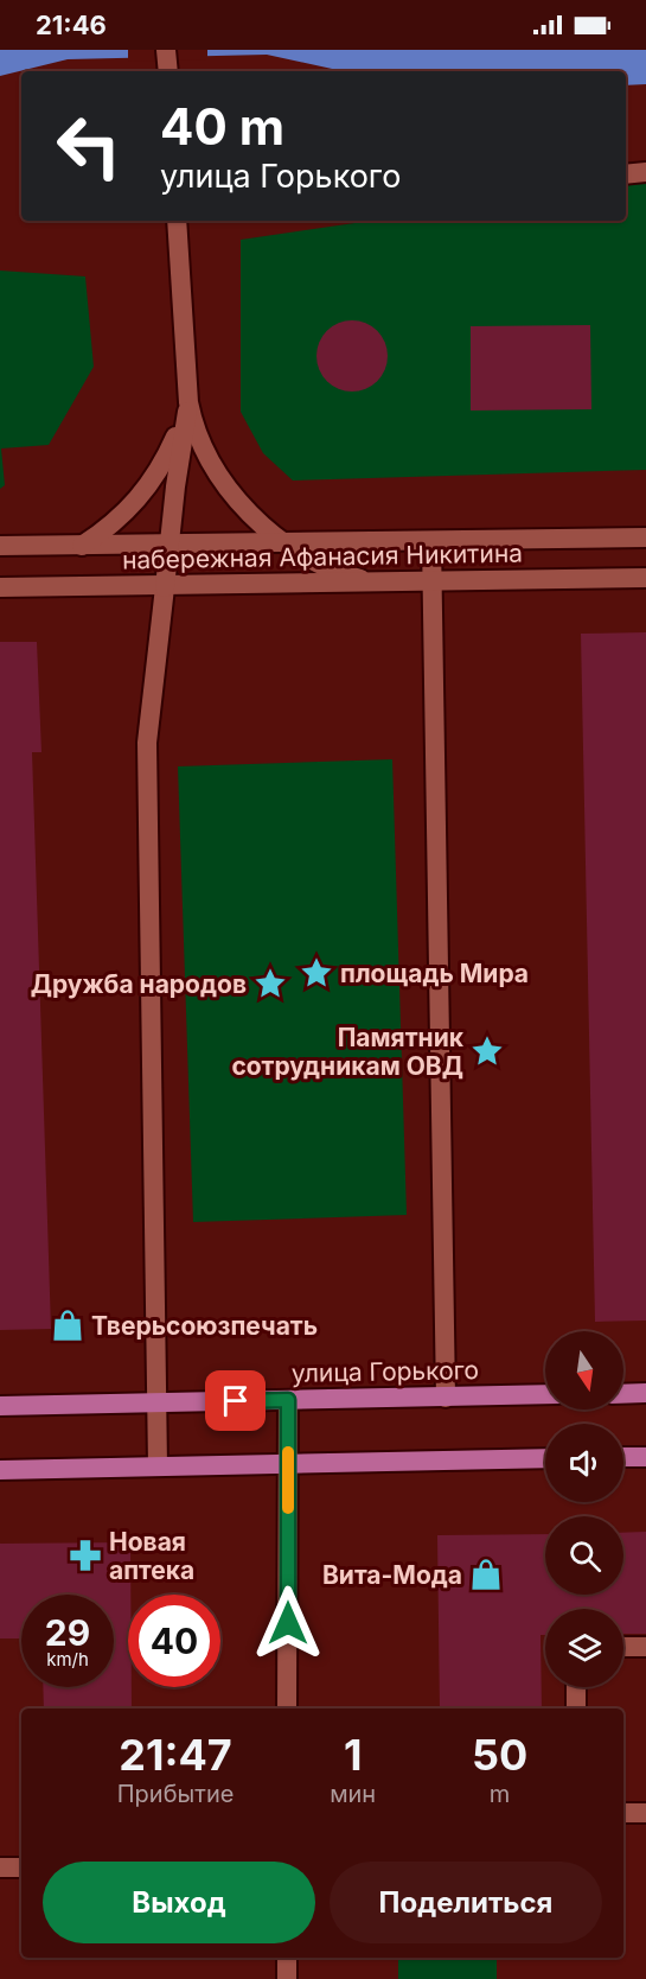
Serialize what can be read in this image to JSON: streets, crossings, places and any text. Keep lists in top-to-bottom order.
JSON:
{
  "streets": {
    "main road": ["набережная Афанасия Никитина", "улица Горького"]
  },
  "places": {
    "place": ["площадь Мира", "Дружба народов", "Памятник сотрудникам ОВД"],
    "shop": ["Тверьсоюзпечать", "Вита-Мода"],
    "pharmacy": ["Новая аптека"]
  },
  "north": "bottom",
  "page": {
    "status": "21:46",
    "turn": ["40 m", "улица Горького"],
    "speed": "29 km/h",
    "limit": "40",
    "eta": [
      "21:47",
      "Прибытие",
      "1",
      "мин",
      "50",
      "m"
    ],
    "buttons": ["Выход", "Поделиться"]
  }
}
